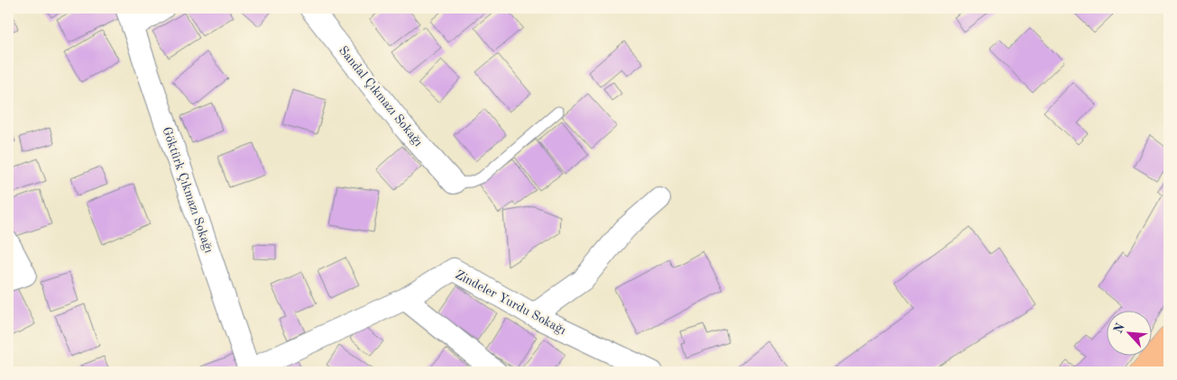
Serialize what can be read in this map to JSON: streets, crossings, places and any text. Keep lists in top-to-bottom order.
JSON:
{
  "streets": {
    "street": ["Sandal Çıkmazı Sokağı", "Göktürk Çıkmazı Sokağı", "Zindeler Yurdu Sokağı"]
  },
  "crossings": [
    ["Göktürk Çıkmazı Sokağı", "Zindeler Yurdu Sokağı"]
  ],
  "north": "top left"
}
